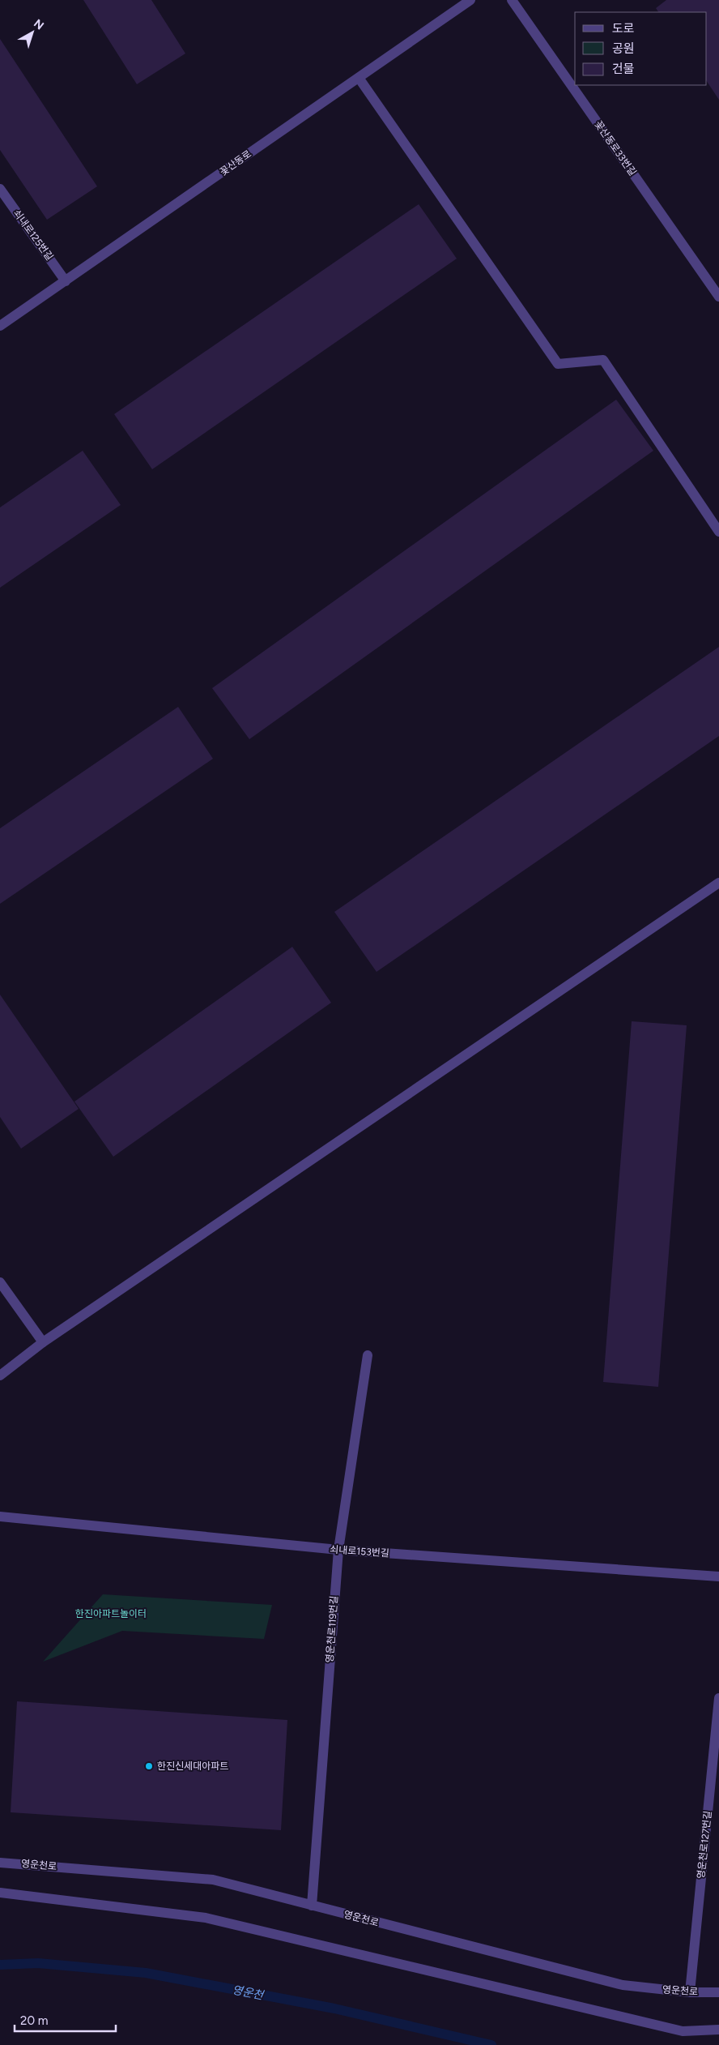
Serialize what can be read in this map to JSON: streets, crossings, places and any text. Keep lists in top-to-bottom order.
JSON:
{
  "streets": {
    "street": [
      "꽃산동로33번길",
      "꽃산동로",
      "쇠내로125번길",
      "쇠내로153번길",
      "영운천로119번길",
      "영운천로127번길",
      "영운천로"
    ]
  },
  "crossings": [
    ["꽃산동로", "쇠내로125번길"],
    ["쇠내로153번길", "영운천로119번길"],
    ["영운천로119번길", "영운천로"],
    ["영운천로127번길", "영운천로"]
  ],
  "water": ["영운천"],
  "parks": ["한진아파트놀이터"],
  "places": ["한진신세대아파트"],
  "legend": ["도로", "공원", "건물"],
  "scale_bar": "20 m",
  "north": "top right"
}
